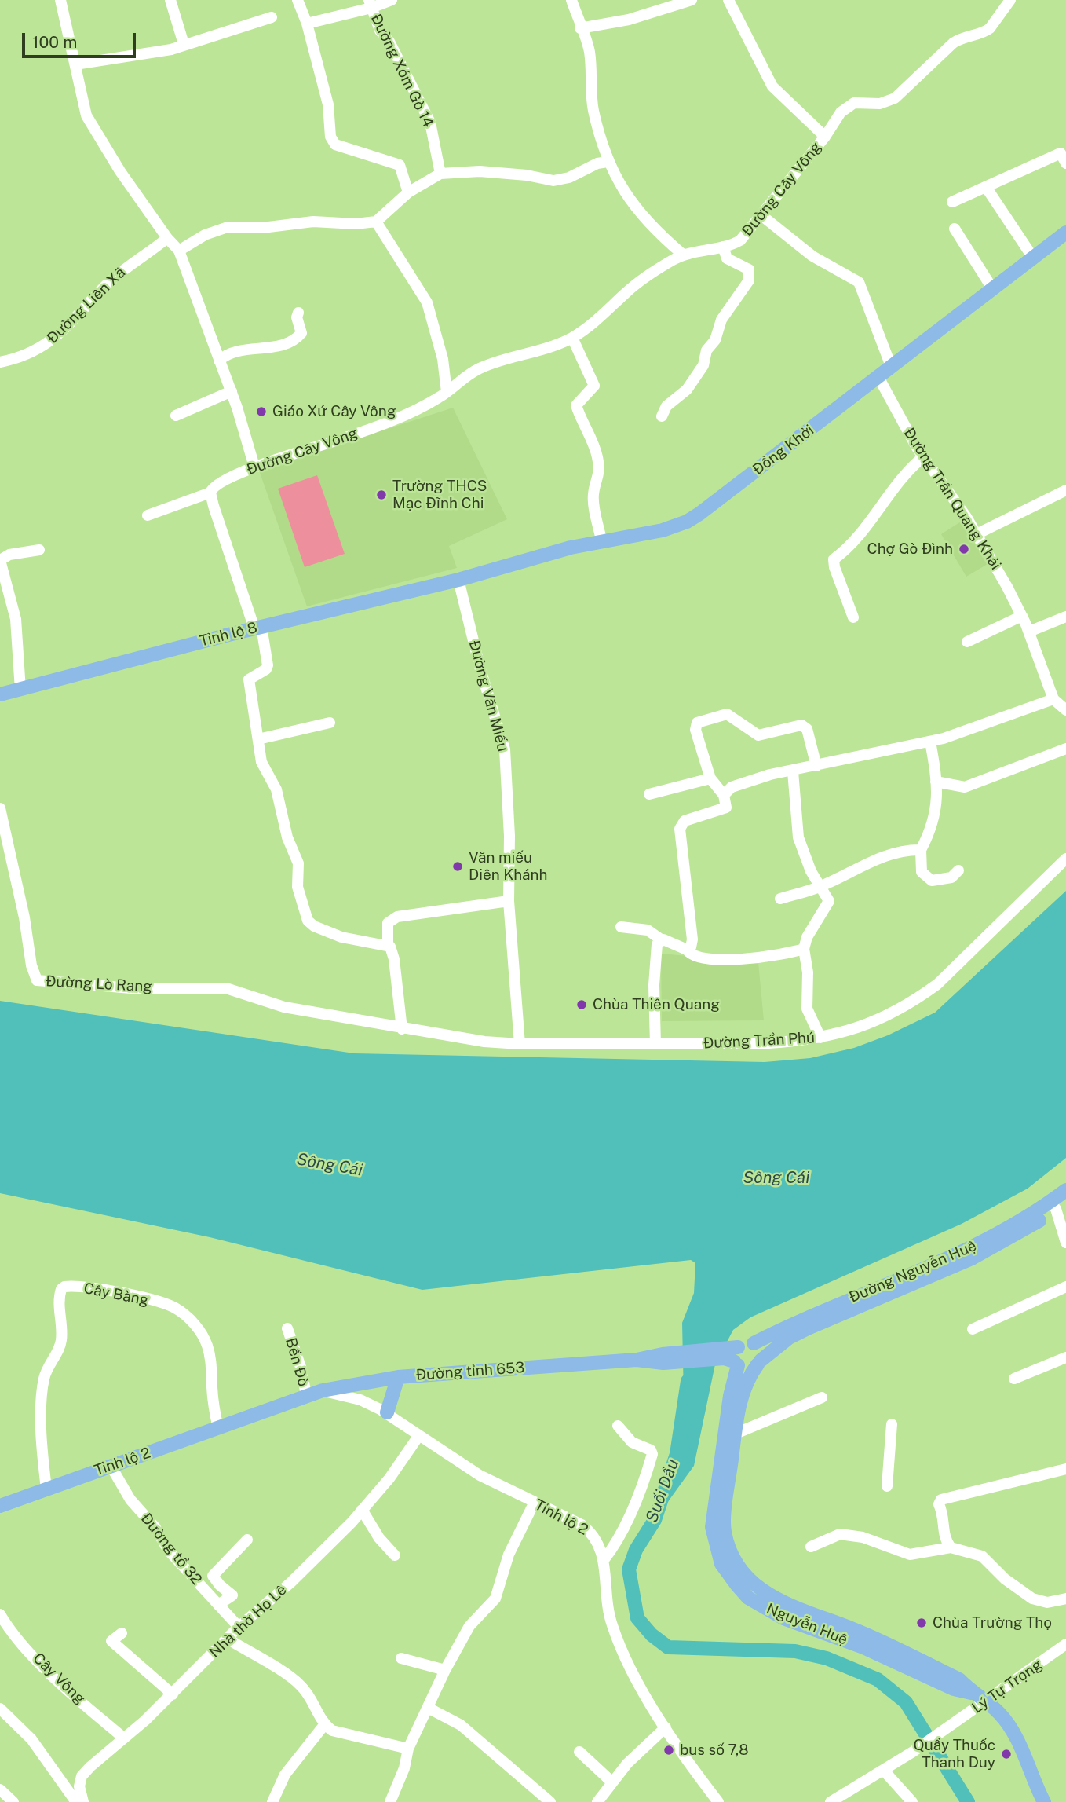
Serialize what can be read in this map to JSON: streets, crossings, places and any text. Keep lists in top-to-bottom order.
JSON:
{
  "streets": {
    "main road": [
      "Đồng Khởi",
      "Tỉnh lộ 8",
      "Đường Nguyễn Huệ",
      "Đường tỉnh 653",
      "Tỉnh lộ 2",
      "Nguyễn Huệ"
    ],
    "street": [
      "Đường Xóm Gò 14",
      "Đường Cây Vông",
      "Đường Liên Xã",
      "Đường Trần Quang Khải",
      "Đường Văn Miếu",
      "Đường Lò Rang",
      "Đường Trần Phú",
      "Cây Bàng",
      "Bến Đò",
      "Đường tổ 32",
      "Nhà thờ Họ Lê",
      "Cây Vông",
      "Lý Tự Trọng"
    ]
  },
  "crossings": [
    ["Đồng Khởi", "Đường Trần Quang Khải"],
    ["Đồng Khởi", "Tỉnh lộ 8"],
    ["Đồng Khởi", "Đường Văn Miếu"],
    ["Tỉnh lộ 8", "Đường Văn Miếu"],
    ["Đường Văn Miếu", "Đường Trần Phú"],
    ["Đường Lò Rang", "Đường Trần Phú"],
    ["Đường Nguyễn Huệ", "Đường tỉnh 653"],
    ["Đường Nguyễn Huệ", "Nguyễn Huệ"],
    ["Cây Bàng", "Tỉnh lộ 2"],
    ["Bến Đò", "Đường tỉnh 653"],
    ["Bến Đò", "Tỉnh lộ 2"],
    ["Đường tỉnh 653", "Tỉnh lộ 2"],
    ["Đường tỉnh 653", "Nguyễn Huệ"],
    ["Tỉnh lộ 2", "Đường tổ 32"],
    ["Tỉnh lộ 2", "Nhà thờ Họ Lê"],
    ["Đường tổ 32", "Nhà thờ Họ Lê"],
    ["Nhà thờ Họ Lê", "Cây Vông"],
    ["Nguyễn Huệ", "Lý Tự Trọng"]
  ],
  "water": ["Sông Cái", "Suối Dầu"],
  "places": [
    "Giáo Xứ Cây Vông",
    "Trường THCS Mạc Đĩnh Chi",
    "Chợ Gò Đình",
    "Văn miếu Diên Khánh",
    "Chùa Thiên Quang",
    "Chùa Trường Thọ",
    "bus số 7,8",
    "Quầy Thuốc Thanh Duy"
  ],
  "scale_bar": "100 m"
}
